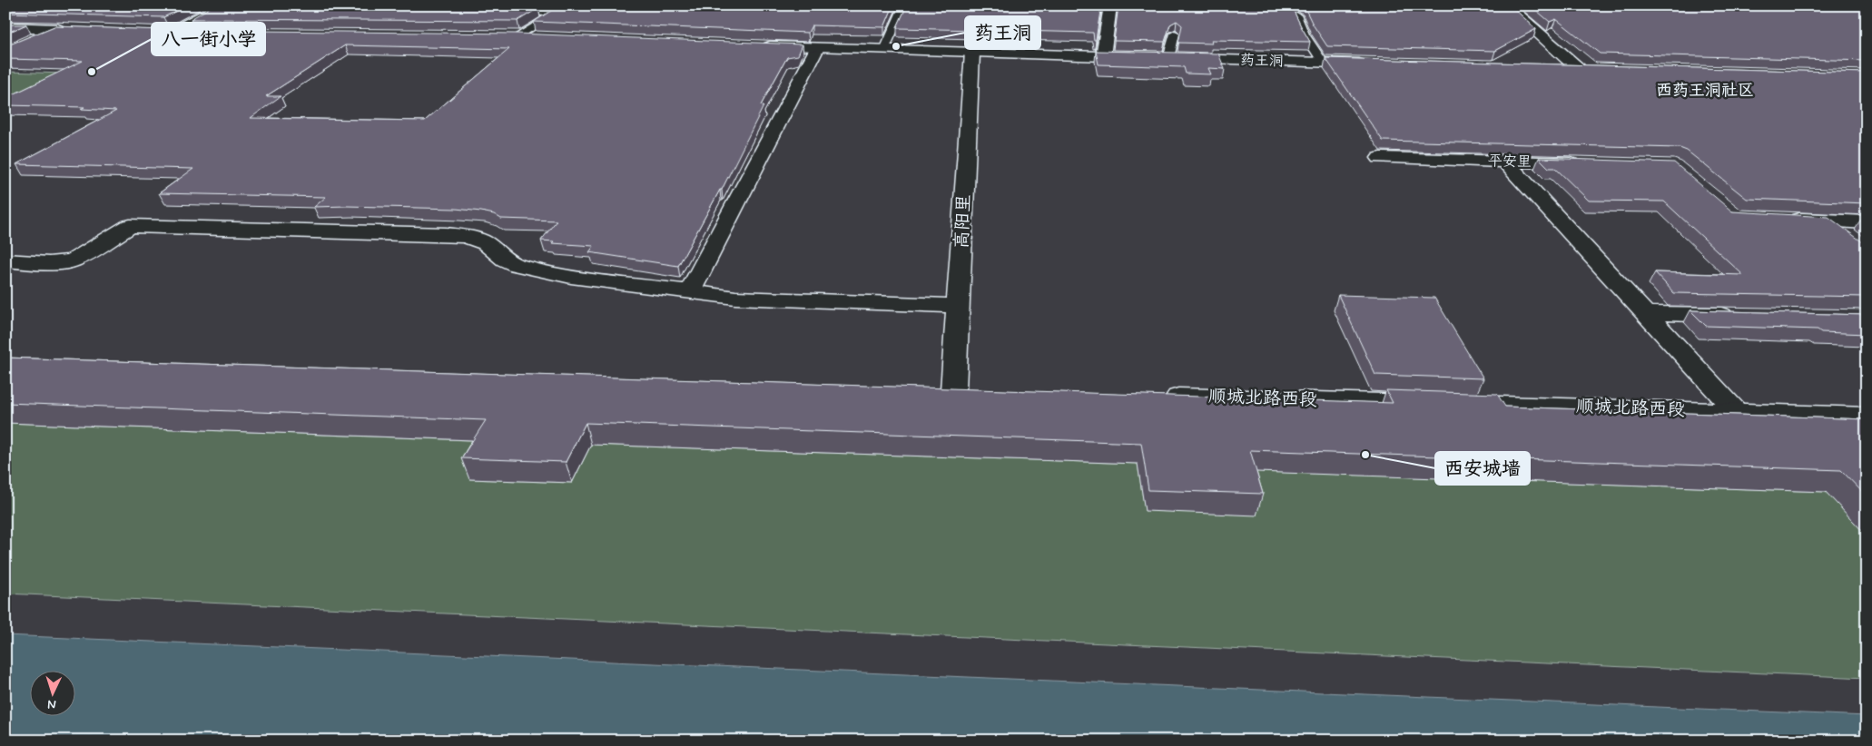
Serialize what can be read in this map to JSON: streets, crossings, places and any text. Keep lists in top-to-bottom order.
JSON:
{
  "streets": {
    "street": [
      "药王洞",
      "平安里",
      "高阳里",
      "顺城北路西段"
    ]
  },
  "crossings": [
    ["药王洞", "高阳里"]
  ],
  "districts": ["西药王洞社区"],
  "places": ["药王洞", "八一街小学", "西安城墙"],
  "north": "bottom"
}
